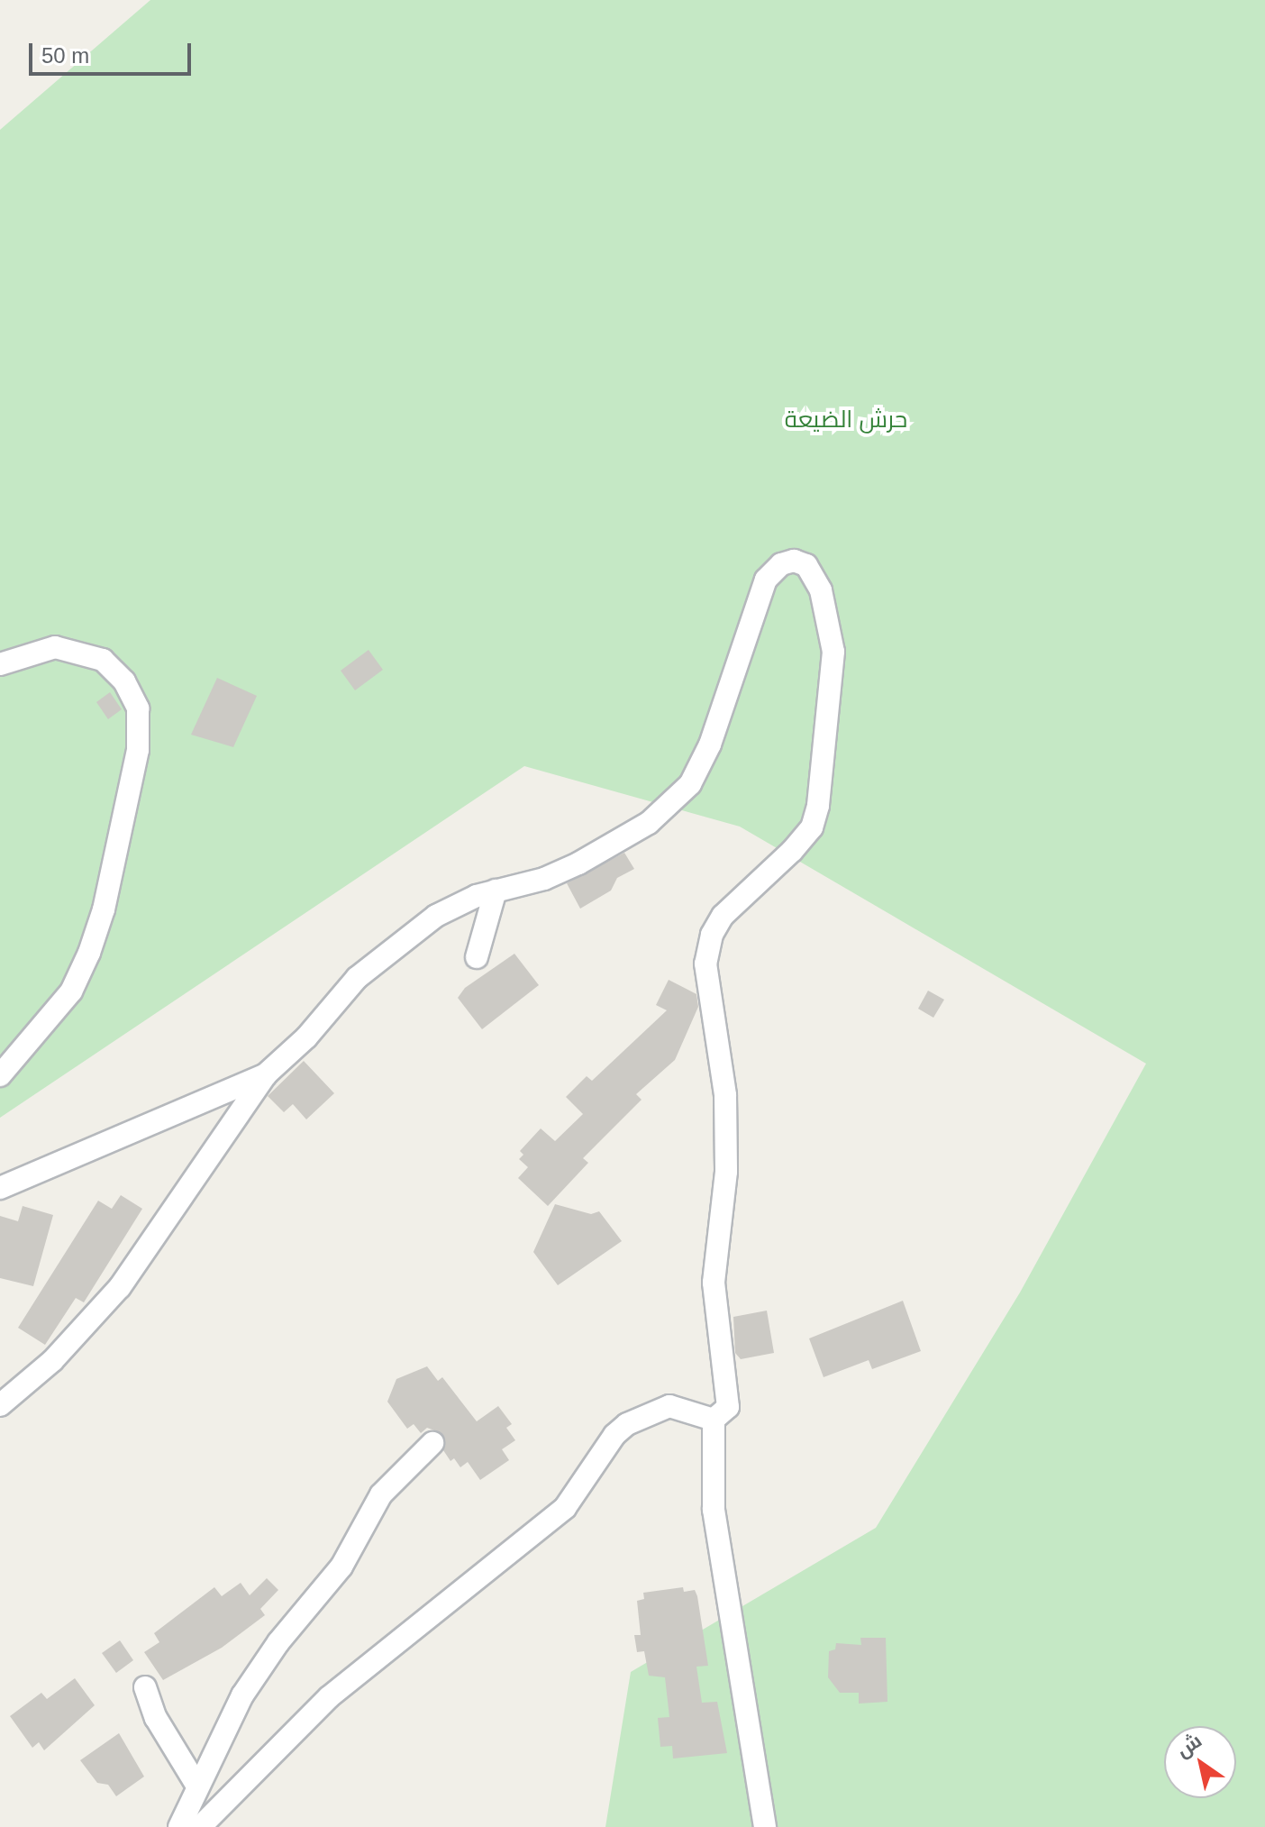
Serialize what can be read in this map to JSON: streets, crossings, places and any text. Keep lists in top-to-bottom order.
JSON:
{
  "parks": ["حرش الضيعة"],
  "scale_bar": "50 m",
  "north": "top left"
}
